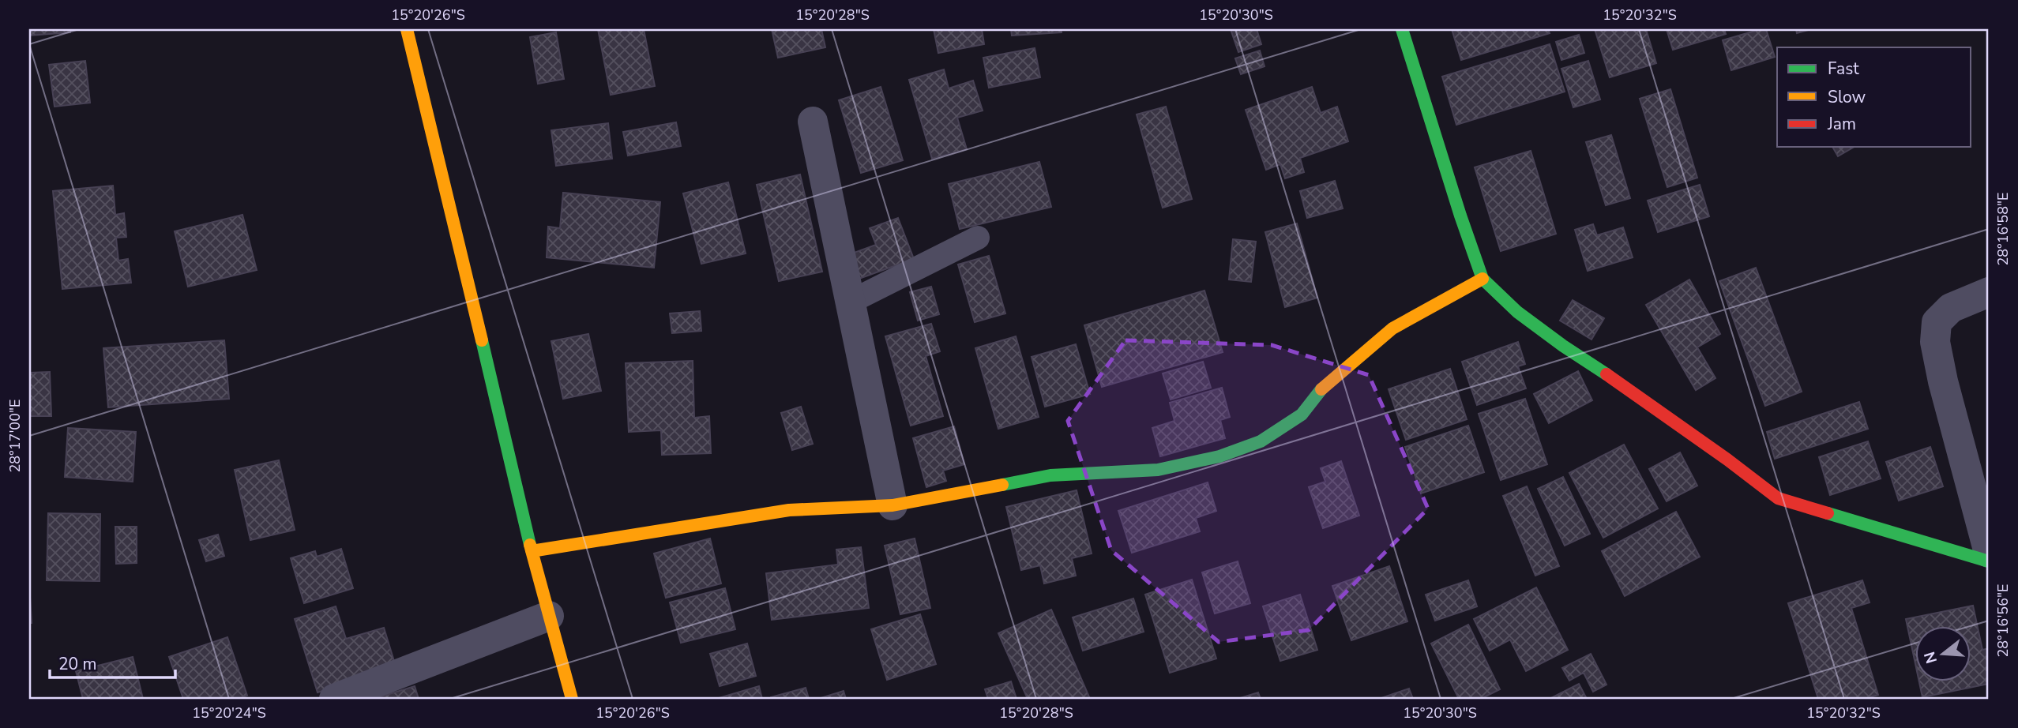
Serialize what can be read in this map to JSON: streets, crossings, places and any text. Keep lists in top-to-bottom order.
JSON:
{
  "legend": ["Fast", "Slow", "Jam"],
  "scale_bar": "20 m",
  "north": "left",
  "coordinates": [
    "15°20'26\"S",
    "15°20'28\"S",
    "15°20'30\"S",
    "15°20'32\"S",
    "28°16'58\"E",
    "28°17'00\"E",
    "28°16'56\"E",
    "15°20'24\"S"
  ]
}
